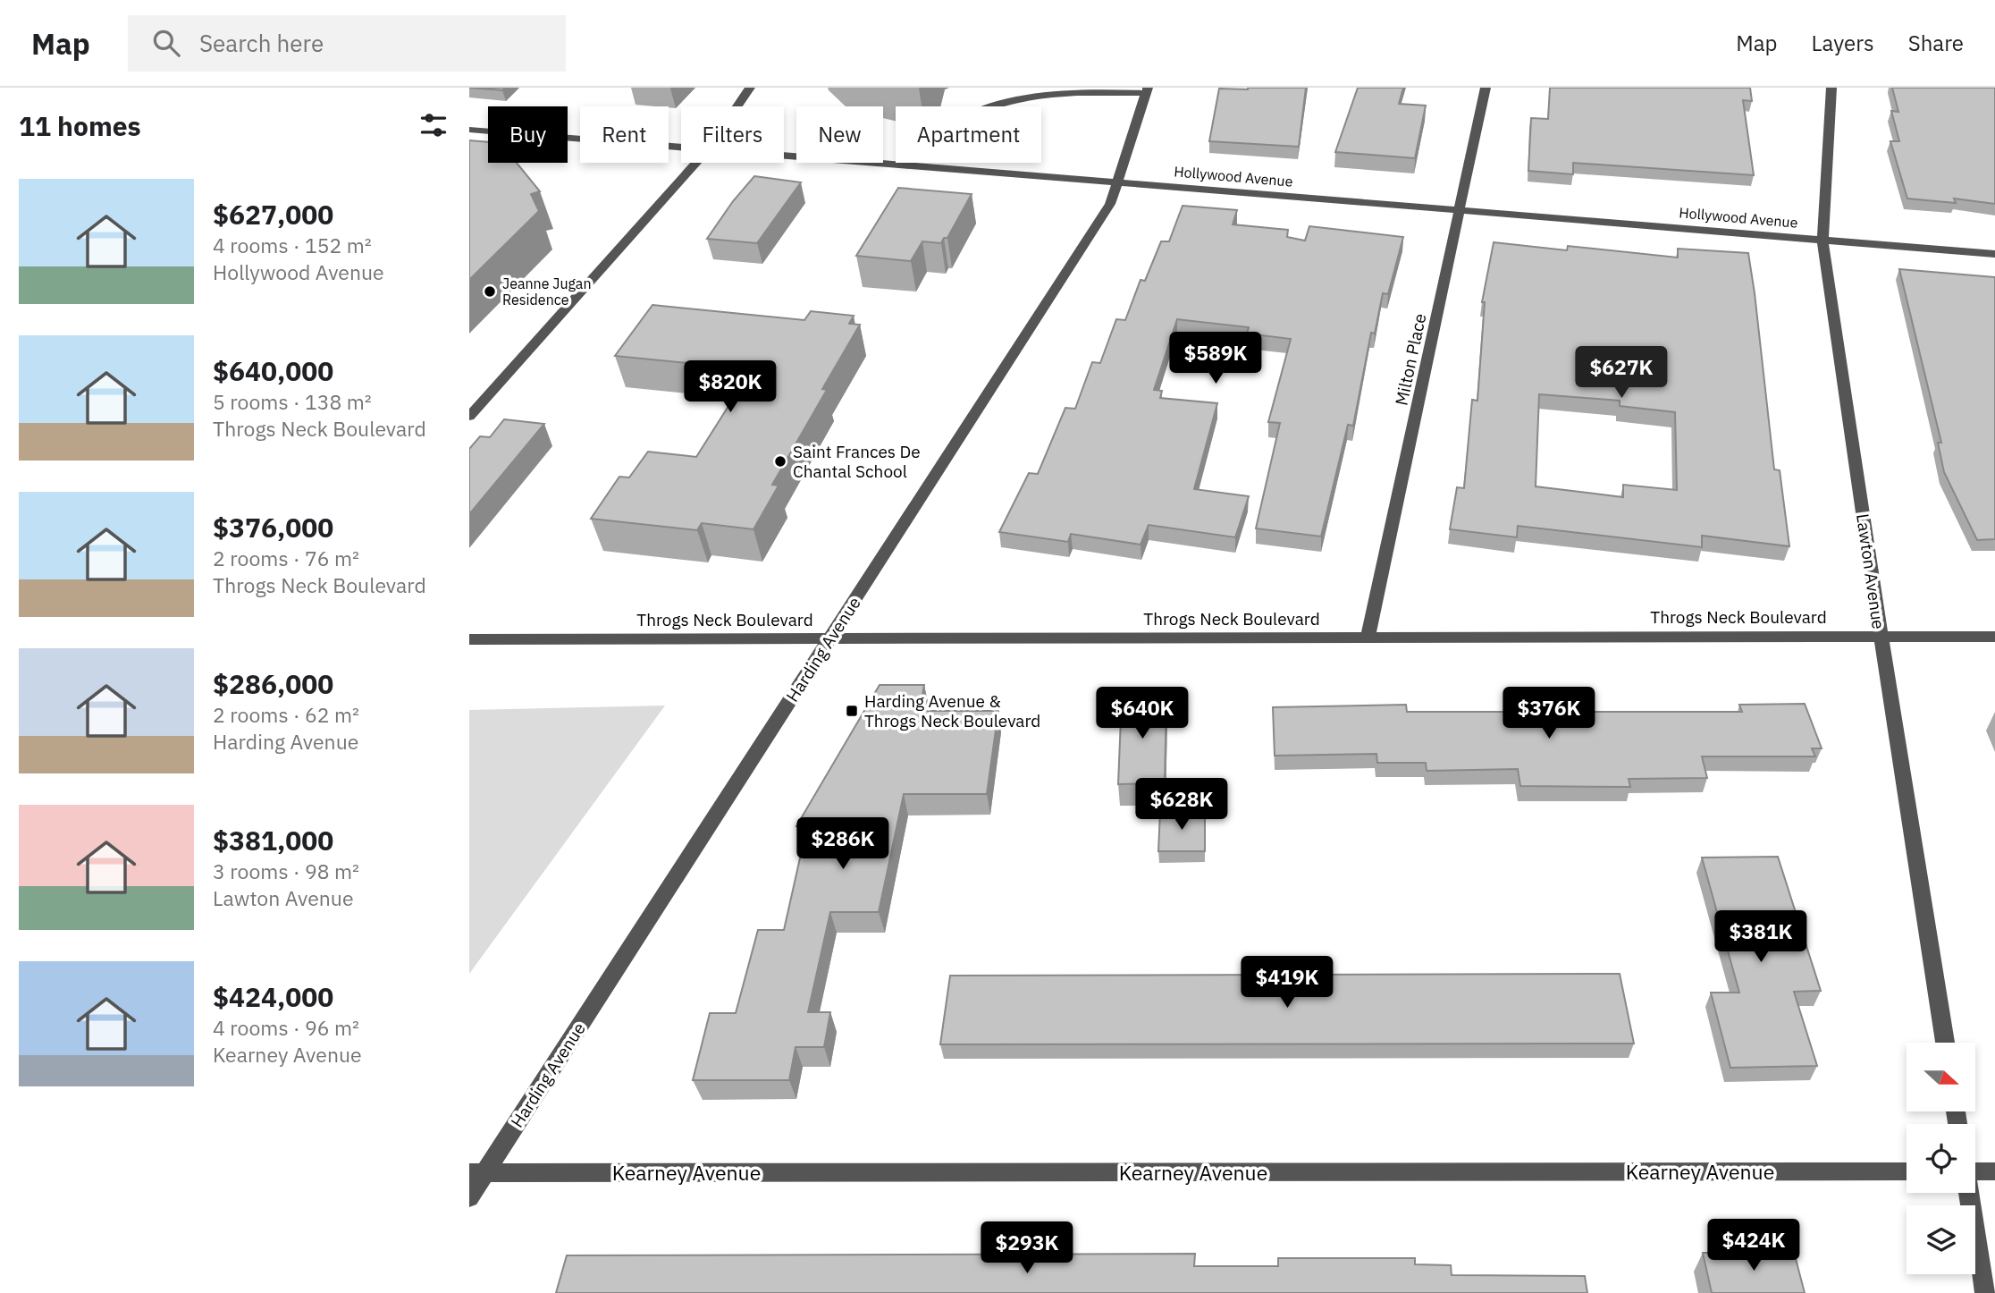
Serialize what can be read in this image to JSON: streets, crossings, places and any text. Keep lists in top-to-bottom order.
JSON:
{
  "streets": {
    "street": [
      "Hollywood Avenue",
      "Milton Place",
      "Lawton Avenue",
      "Throgs Neck Boulevard",
      "Harding Avenue",
      "Kearney Avenue"
    ]
  },
  "crossings": [
    ["Hollywood Avenue", "Milton Place"],
    ["Hollywood Avenue", "Lawton Avenue"],
    ["Hollywood Avenue", "Harding Avenue"],
    ["Milton Place", "Throgs Neck Boulevard"],
    ["Lawton Avenue", "Throgs Neck Boulevard"],
    ["Throgs Neck Boulevard", "Harding Avenue"],
    ["Harding Avenue", "Kearney Avenue"]
  ],
  "places": {
    "other": ["Jeanne Jugan Residence", "Saint Frances De Chantal School"],
    "transit": ["Harding Avenue & Throgs Neck Boulevard"]
  },
  "north": "right",
  "page": {
    "header": "Map",
    "search": "Search here",
    "nav": ["Map", "Layers", "Share"],
    "heading": "11 homes",
    "chip": [
      "Buy",
      "Rent",
      "Filters",
      "New",
      "Apartment"
    ],
    "list": [
      {
        "name": "$627,000",
        "note": "4 rooms · 152 m² · Hollywood Avenue"
      },
      {
        "name": "$640,000",
        "note": "5 rooms · 138 m² · Throgs Neck Boulevard"
      },
      {
        "name": "$376,000",
        "note": "2 rooms · 76 m² · Throgs Neck Boulevard"
      },
      {
        "name": "$286,000",
        "note": "2 rooms · 62 m² · Harding Avenue"
      },
      {
        "name": "$381,000",
        "note": "3 rooms · 98 m² · Lawton Avenue"
      },
      {
        "name": "$424,000",
        "note": "4 rooms · 96 m² · Kearney Avenue"
      }
    ],
    "price": [
      "$589K",
      "$627K",
      "$820K",
      "$640K",
      "$376K",
      "$628K",
      "$286K",
      "$381K",
      "$419K",
      "$424K",
      "$293K"
    ]
  }
}
